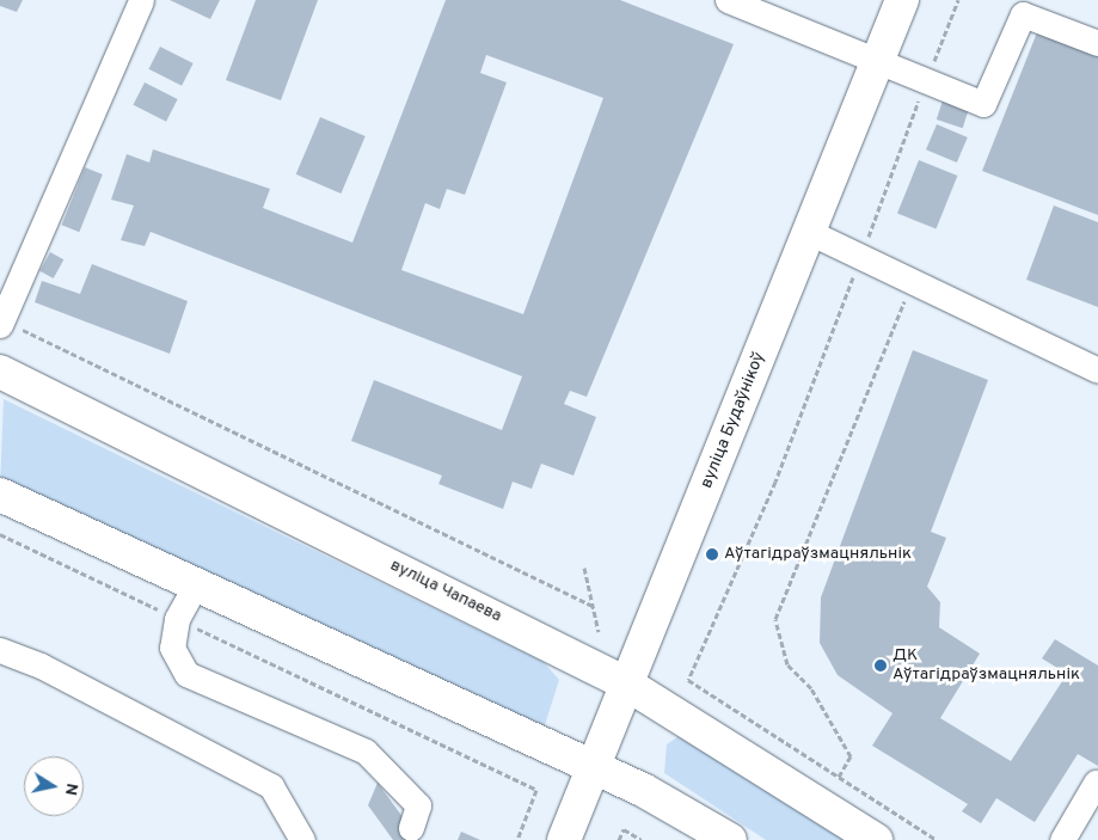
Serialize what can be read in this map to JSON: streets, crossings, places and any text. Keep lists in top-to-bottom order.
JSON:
{
  "streets": {
    "main road": ["вуліца Будаўнікоў", "вуліца Чапаева"]
  },
  "crossings": [
    ["вуліца Будаўнікоў", "вуліца Чапаева"]
  ],
  "places": ["Аўтагідраўзмацняльнік", "ДК Аўтагідраўзмацняльнік"],
  "north": "right"
}
